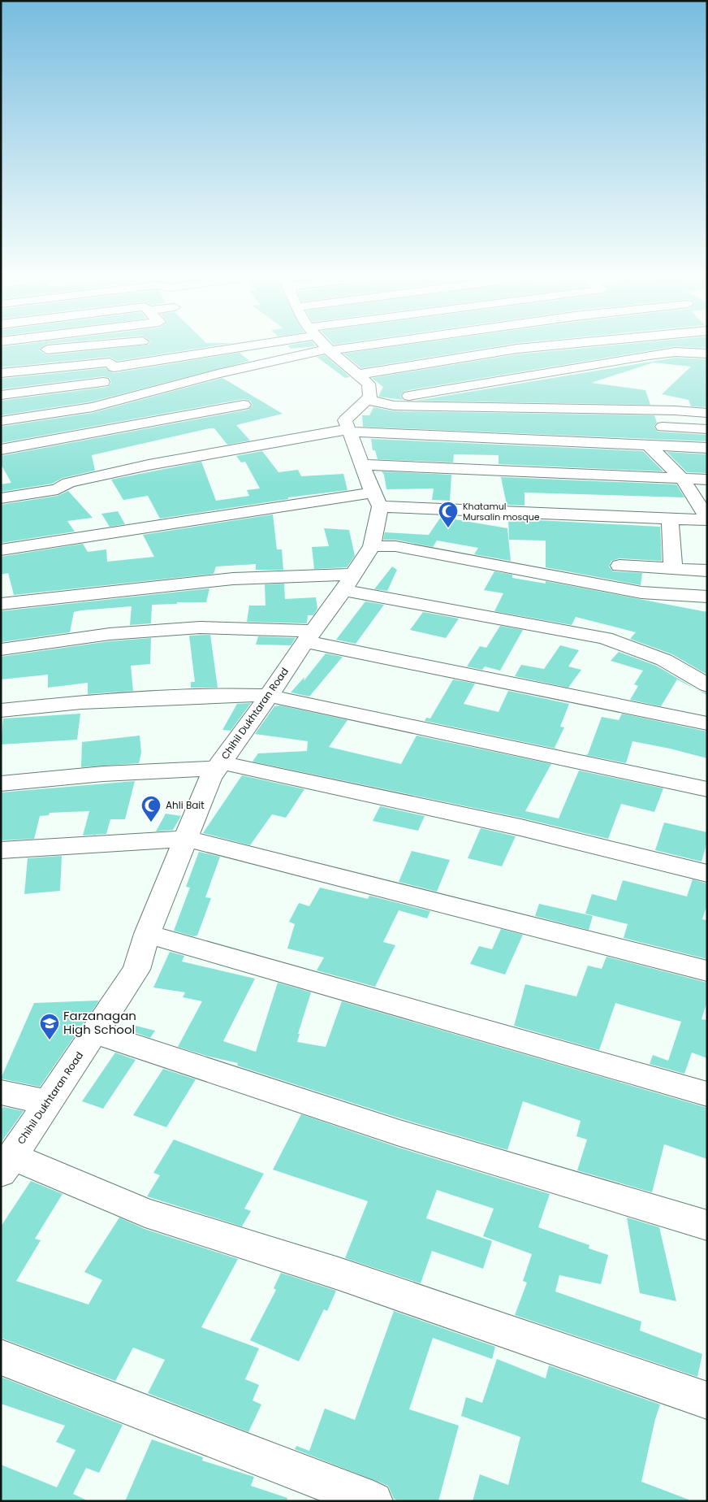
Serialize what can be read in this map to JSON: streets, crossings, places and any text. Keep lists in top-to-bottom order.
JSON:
{
  "streets": {
    "street": ["Chihil Dukhtaran Road"]
  },
  "places": {
    "mosque": ["Khatamul Mursalin mosque", "Ahli Bait"],
    "school or university": ["Farzanagan High School"]
  }
}
